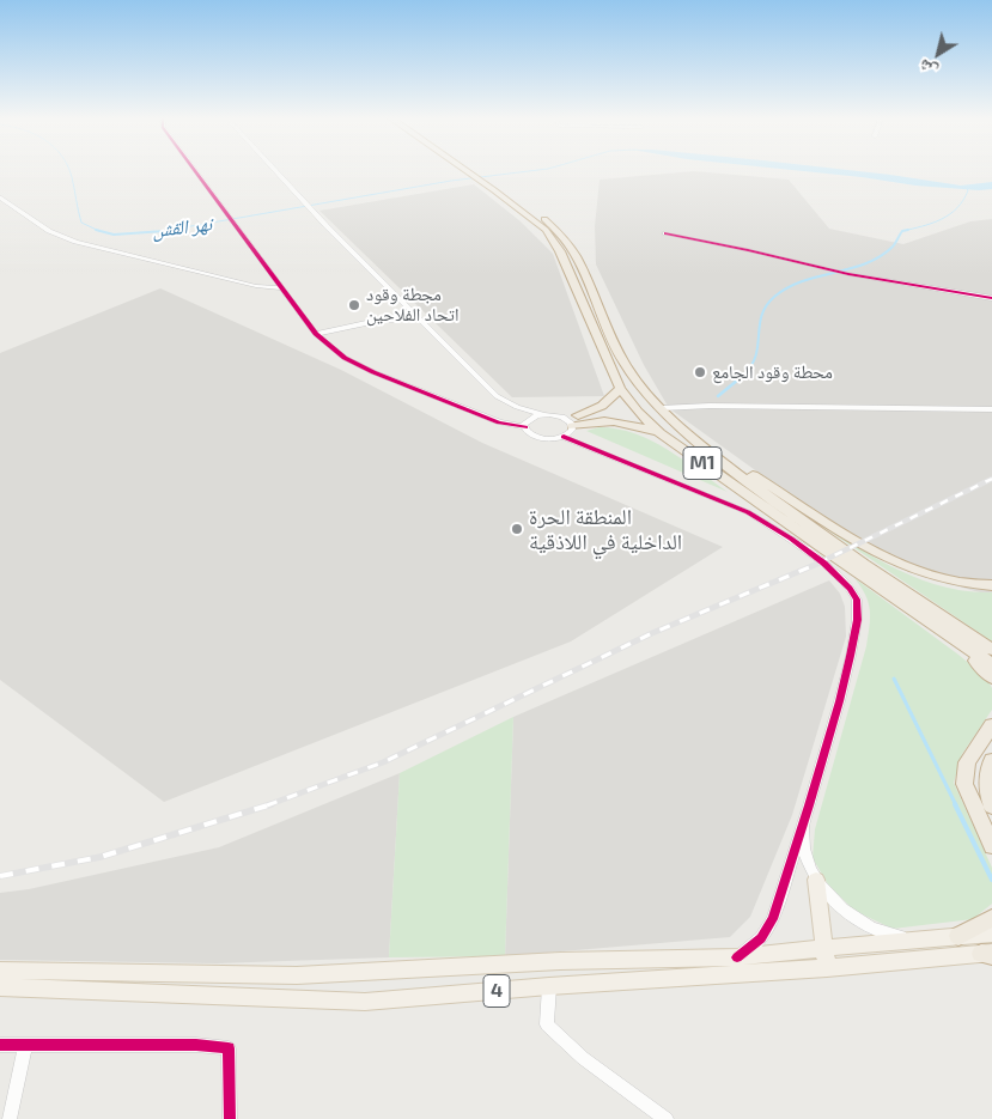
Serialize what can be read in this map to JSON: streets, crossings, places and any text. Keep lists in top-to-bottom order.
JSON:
{
  "streets": {
    "highway": ["M1"],
    "main road": ["4"]
  },
  "water": ["نهر القش"],
  "places": ["مجطة وقود اتحاد الفلاحين", "محطة وقود الجامع", "المنطقة الحرة الداخلية في اللاذقية"],
  "north": "bottom left"
}
